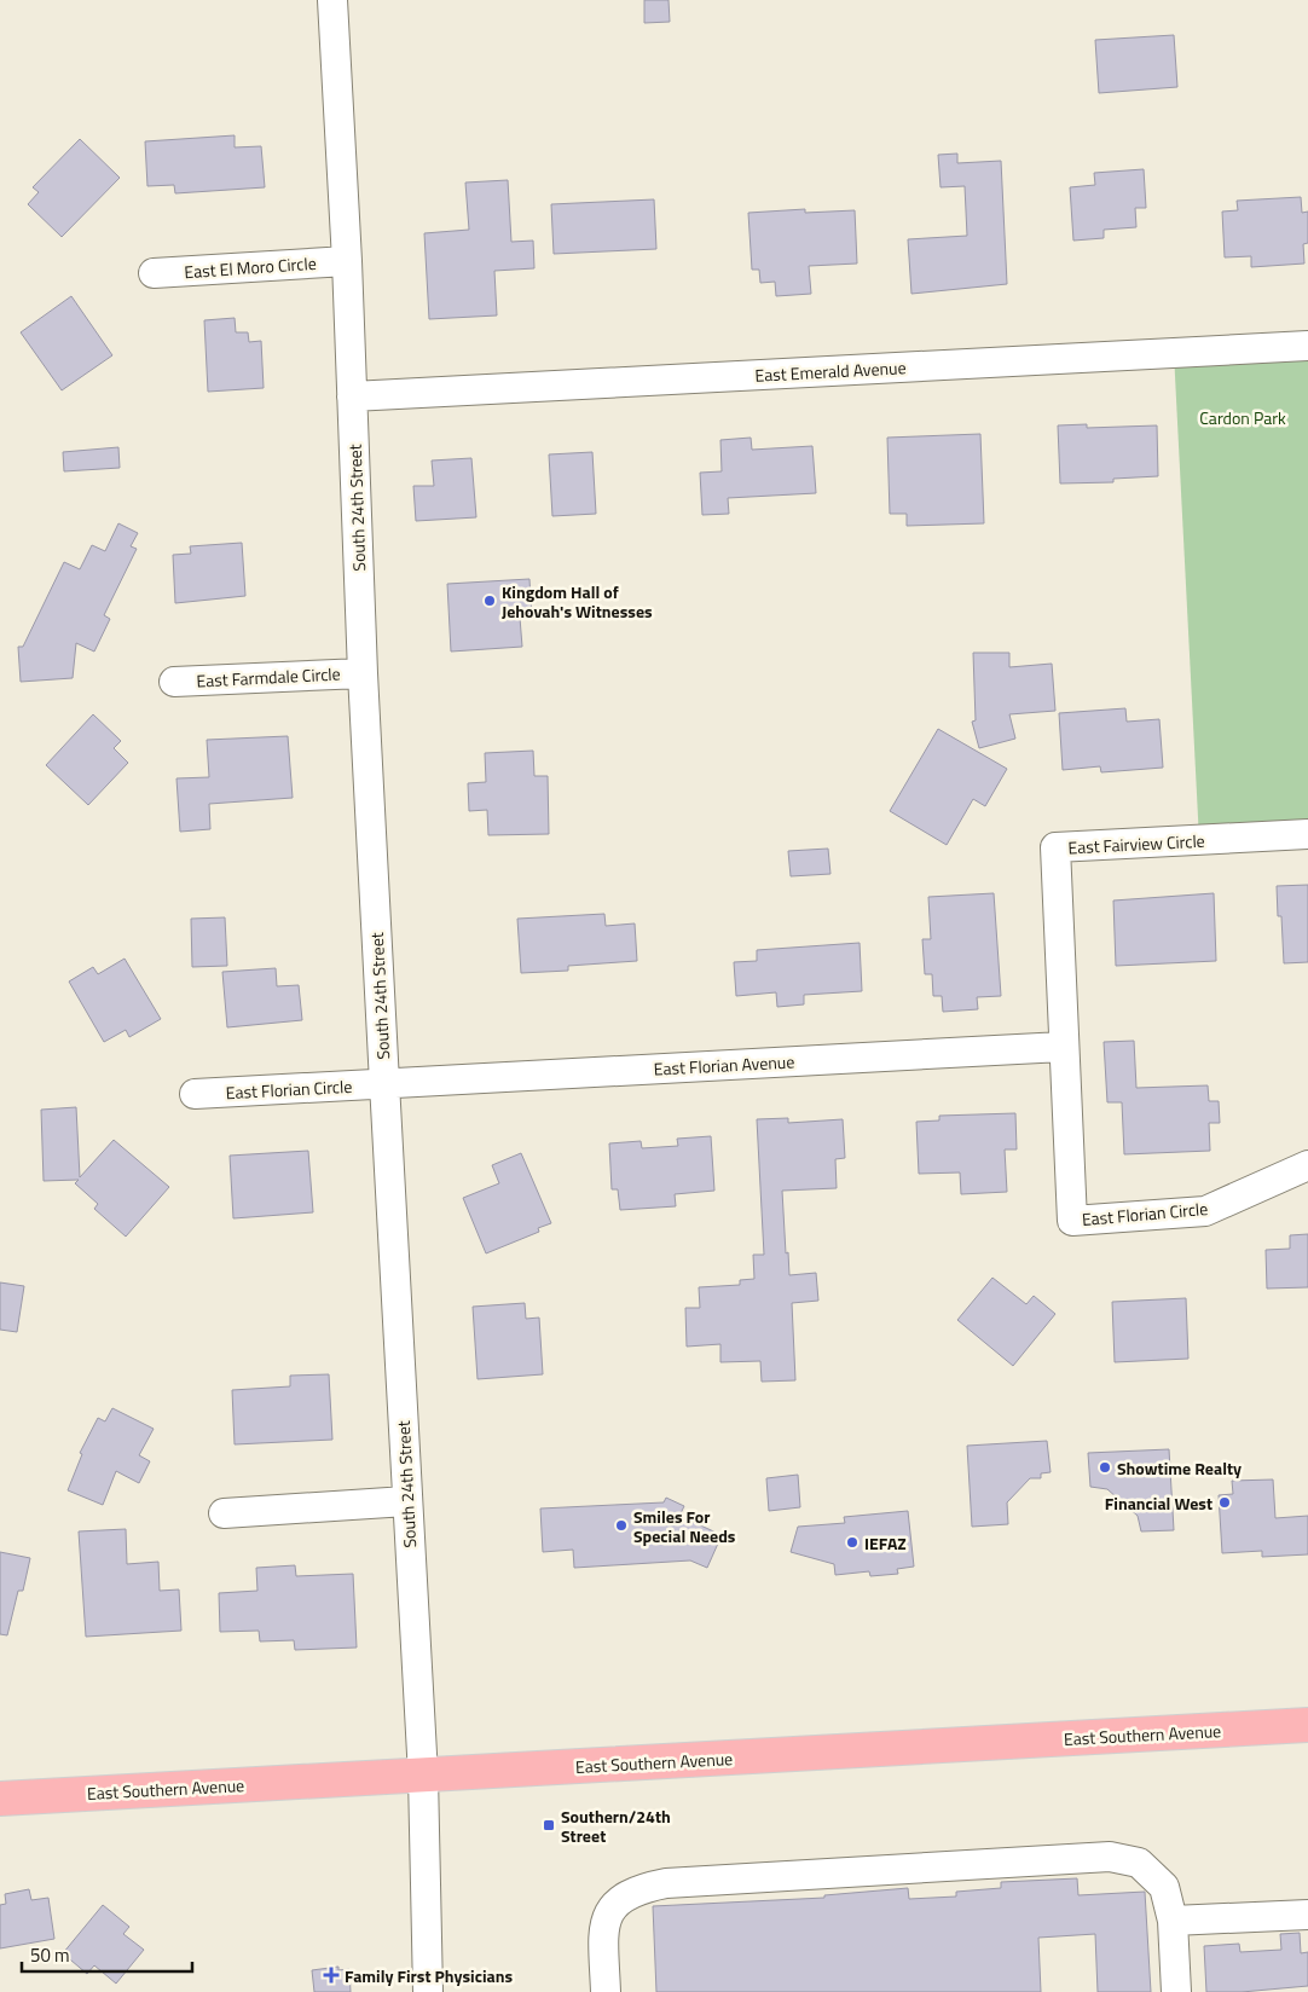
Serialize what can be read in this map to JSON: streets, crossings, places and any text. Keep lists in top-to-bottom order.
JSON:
{
  "streets": {
    "main road": ["East Southern Avenue"],
    "street": [
      "East El Moro Circle",
      "East Emerald Avenue",
      "South 24th Street",
      "East Farmdale Circle",
      "East Fairview Circle",
      "East Florian Avenue",
      "East Florian Circle"
    ]
  },
  "crossings": [
    ["East El Moro Circle", "South 24th Street"],
    ["East Emerald Avenue", "South 24th Street"],
    ["South 24th Street", "East Farmdale Circle"],
    ["South 24th Street", "East Florian Avenue"],
    ["South 24th Street", "East Florian Circle"],
    ["South 24th Street", "East Southern Avenue"],
    ["East Fairview Circle", "East Florian Avenue"],
    ["East Fairview Circle", "East Florian Circle"],
    ["East Florian Avenue", "East Florian Circle"]
  ],
  "parks": ["Cardon Park"],
  "places": {
    "other": [
      "Kingdom Hall of Jehovah's Witnesses",
      "Showtime Realty",
      "Financial West",
      "Smiles For Special Needs",
      "IEFAZ"
    ],
    "transit": ["Southern/24th Street"],
    "health": ["Family First Physicians"]
  },
  "scale_bar": "50 m"
}
